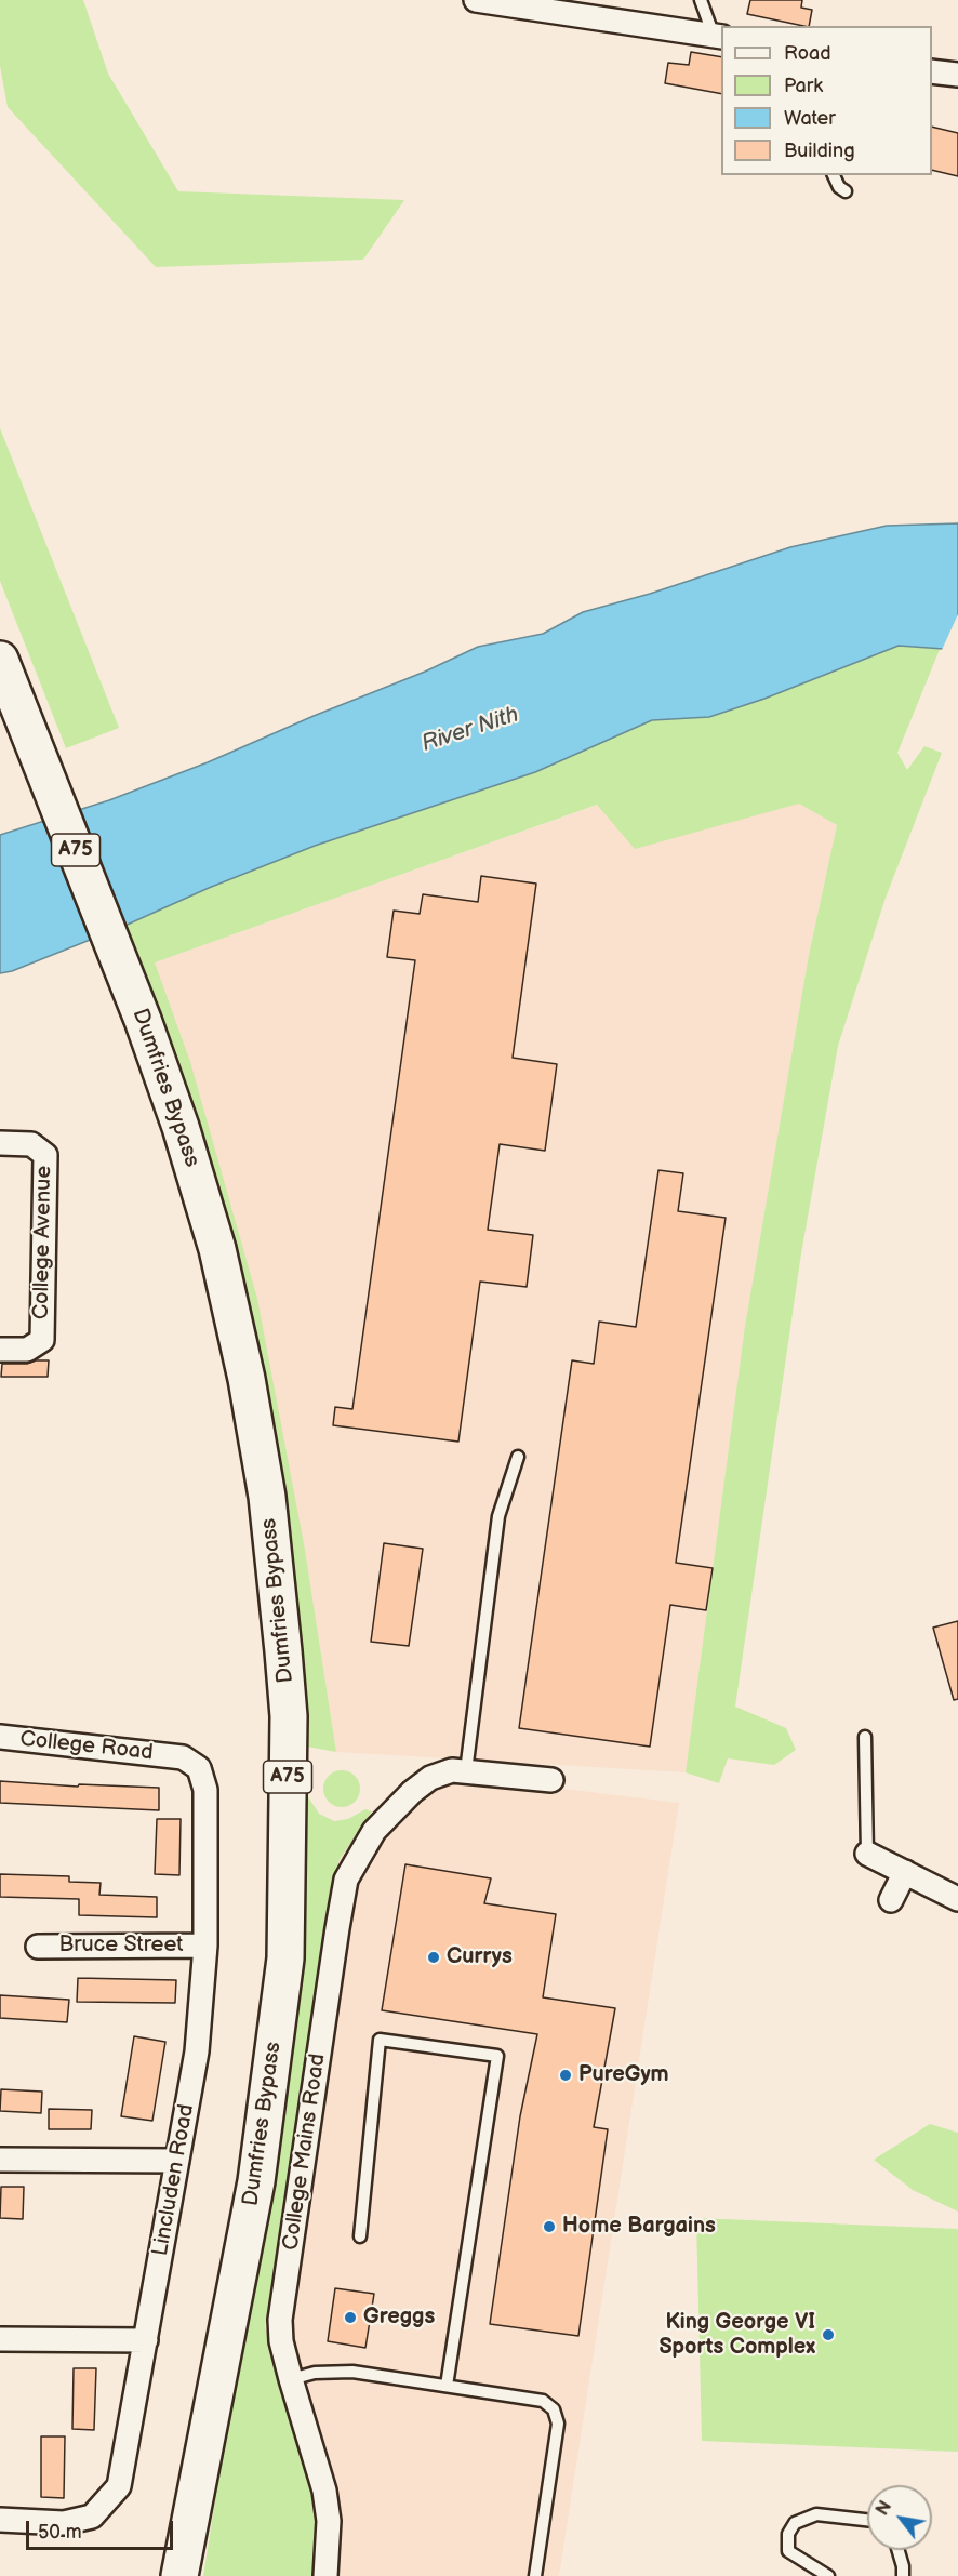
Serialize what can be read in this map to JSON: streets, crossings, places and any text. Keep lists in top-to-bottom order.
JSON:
{
  "streets": {
    "highway": ["A75", "Dumfries Bypass"],
    "street": [
      "College Avenue",
      "College Road",
      "Bruce Street",
      "College Mains Road",
      "Lincluden Road"
    ]
  },
  "crossings": [
    ["College Road", "Lincluden Road"],
    ["Bruce Street", "Lincluden Road"]
  ],
  "water": ["River Nith"],
  "places": [
    "Currys",
    "PureGym",
    "Home Bargains",
    "Greggs",
    "King George VI Sports Complex"
  ],
  "legend": [
    "Road",
    "Park",
    "Water",
    "Building"
  ],
  "scale_bar": "50 m",
  "north": "top left"
}
